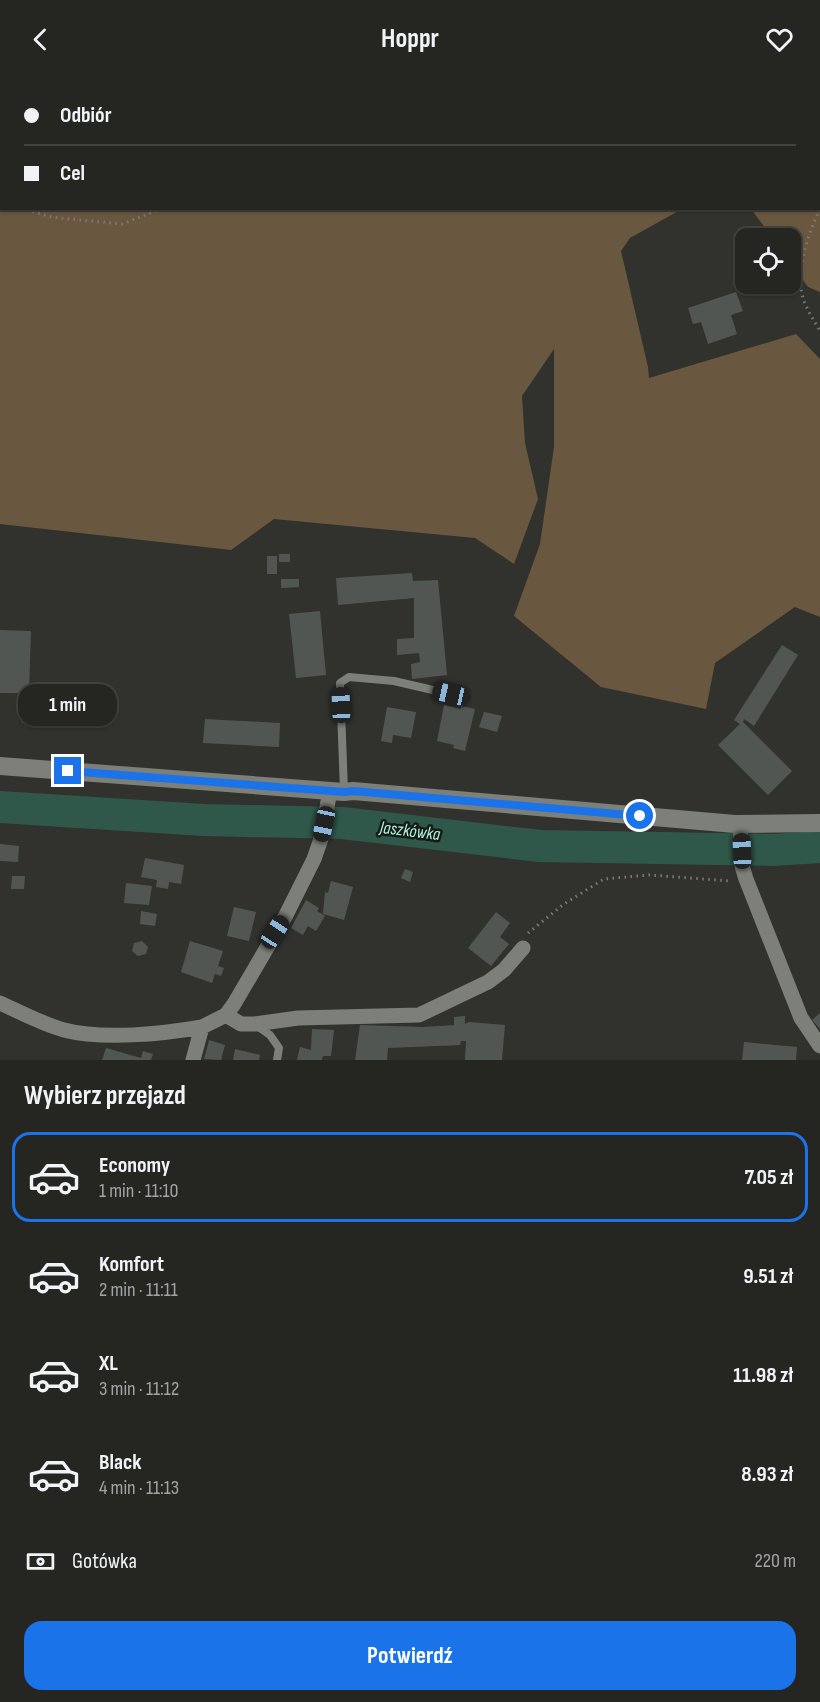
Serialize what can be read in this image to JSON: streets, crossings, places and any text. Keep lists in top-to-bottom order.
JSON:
{
  "water": ["Jaszkówka"],
  "page": {
    "header": "Hoppr",
    "banner": ["Odbiór", "Cel"],
    "bubble": "1 min",
    "heading": "Wybierz przejazd",
    "list": [
      {
        "name": "Economy",
        "note": "1 min · 11:10",
        "value": "7.05 zł"
      },
      {
        "name": "Komfort",
        "note": "2 min · 11:11",
        "value": "9.51 zł"
      },
      {
        "name": "XL",
        "note": "3 min · 11:12",
        "value": "11.98 zł"
      },
      {
        "name": "Black",
        "note": "4 min · 11:13",
        "value": "8.93 zł"
      }
    ],
    "pay": ["Gotówka", "220 m"],
    "buttons": "Potwierdź"
  }
}
